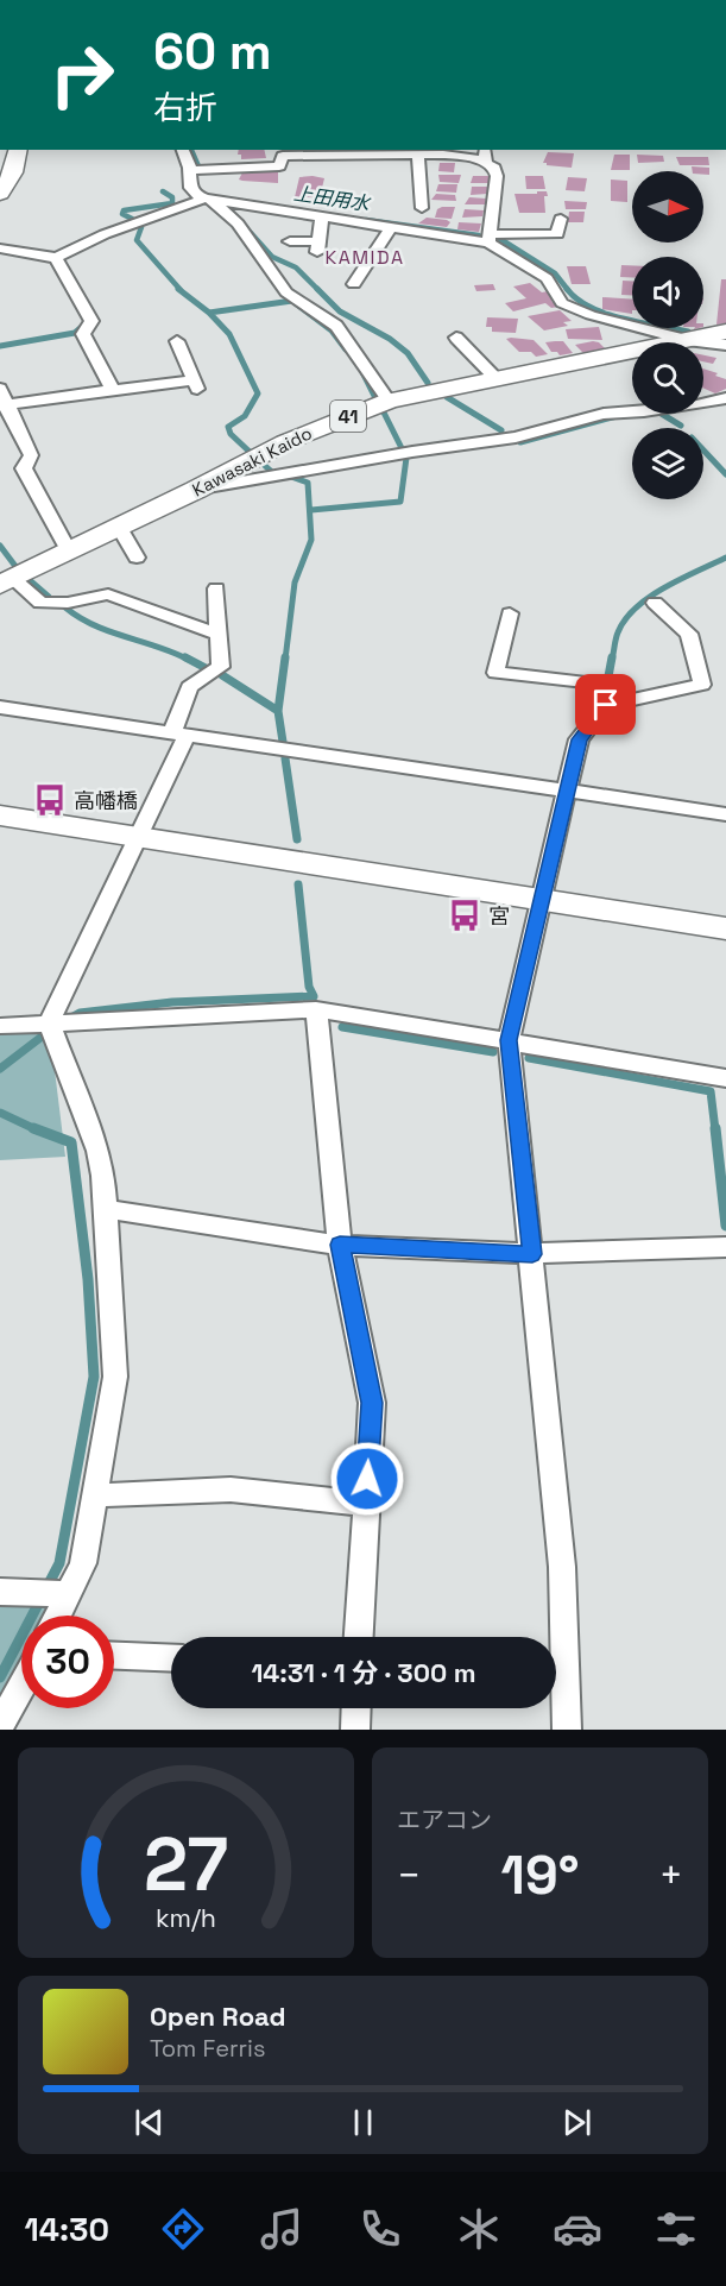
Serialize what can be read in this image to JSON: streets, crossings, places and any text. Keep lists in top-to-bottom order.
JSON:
{
  "streets": {
    "main road": ["41", "Kawasaki Kaido"]
  },
  "districts": ["KAMIDA"],
  "water": ["上田用水"],
  "places": {
    "bus stop": ["高幡橋", "宮"]
  },
  "north": "right",
  "page": {
    "turn": ["60 m", "右折"],
    "limit": "30",
    "trip": "14:31 · 1 分 · 300 m",
    "tile": "エアコン",
    "heat": ["−", "19°", "+"],
    "song": ["Open Road", "Tom Ferris"],
    "tabs": "14:30",
    "gauge": ["27", "km/h"]
  }
}
